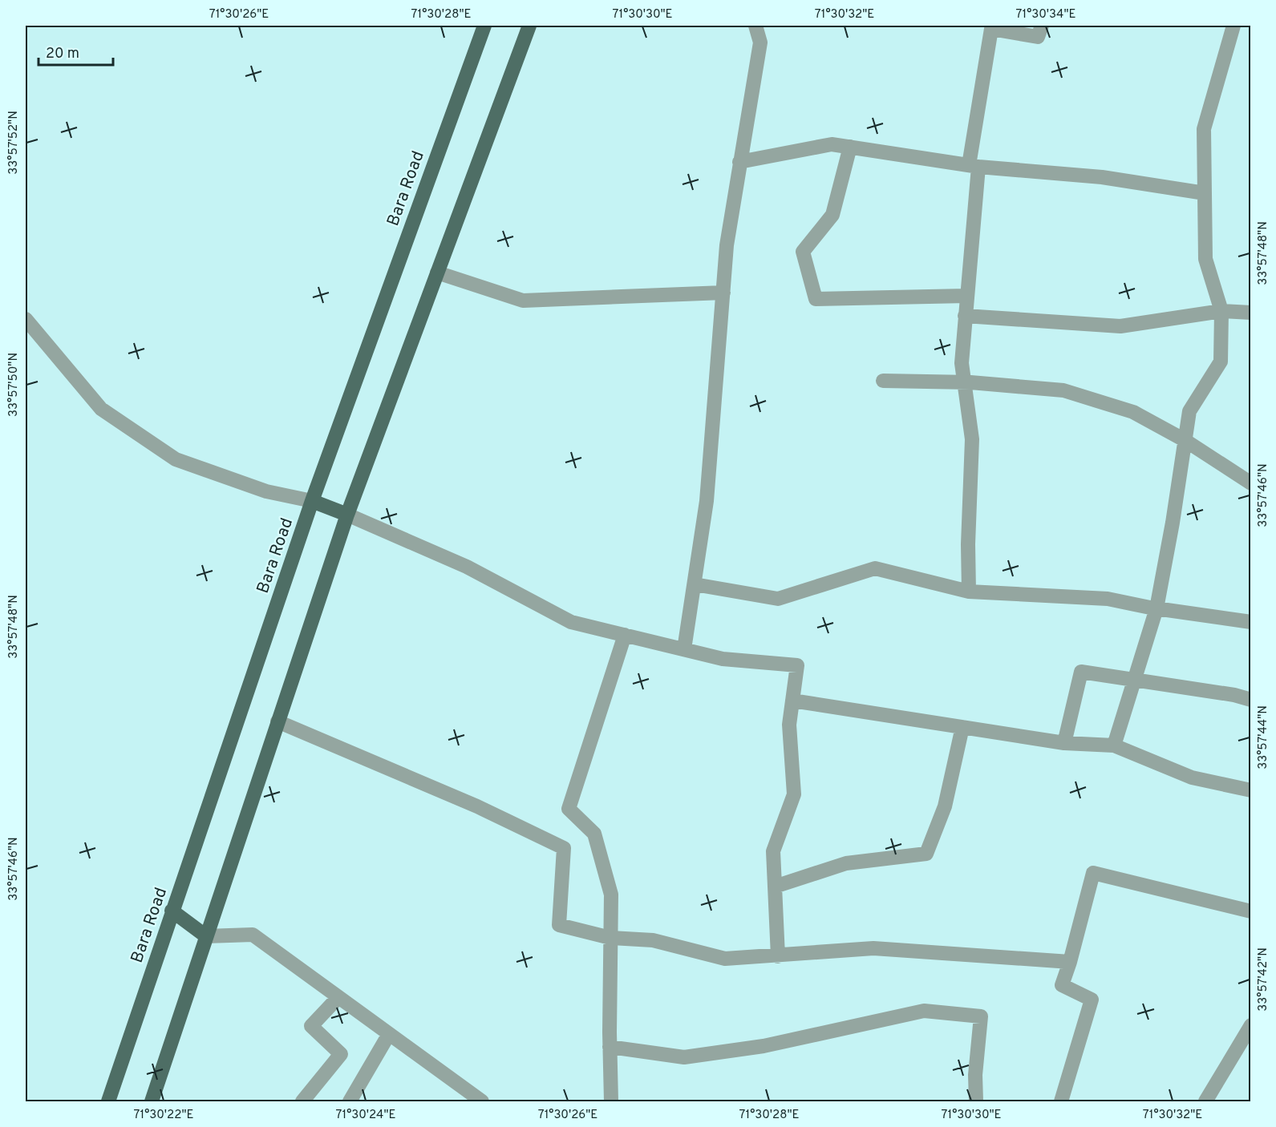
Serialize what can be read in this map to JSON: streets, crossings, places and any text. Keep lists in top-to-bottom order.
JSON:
{
  "streets": {
    "main road": ["Bara Road"]
  },
  "scale_bar": "20 m",
  "coordinates": [
    "71°30'26\"E",
    "71°30'28\"E",
    "71°30'30\"E",
    "71°30'32\"E",
    "71°30'34\"E",
    "33°57'52\"N",
    "33°57'48\"N",
    "33°57'50\"N",
    "33°57'46\"N",
    "33°57'44\"N",
    "33°57'42\"N",
    "71°30'22\"E",
    "71°30'24\"E"
  ]
}
